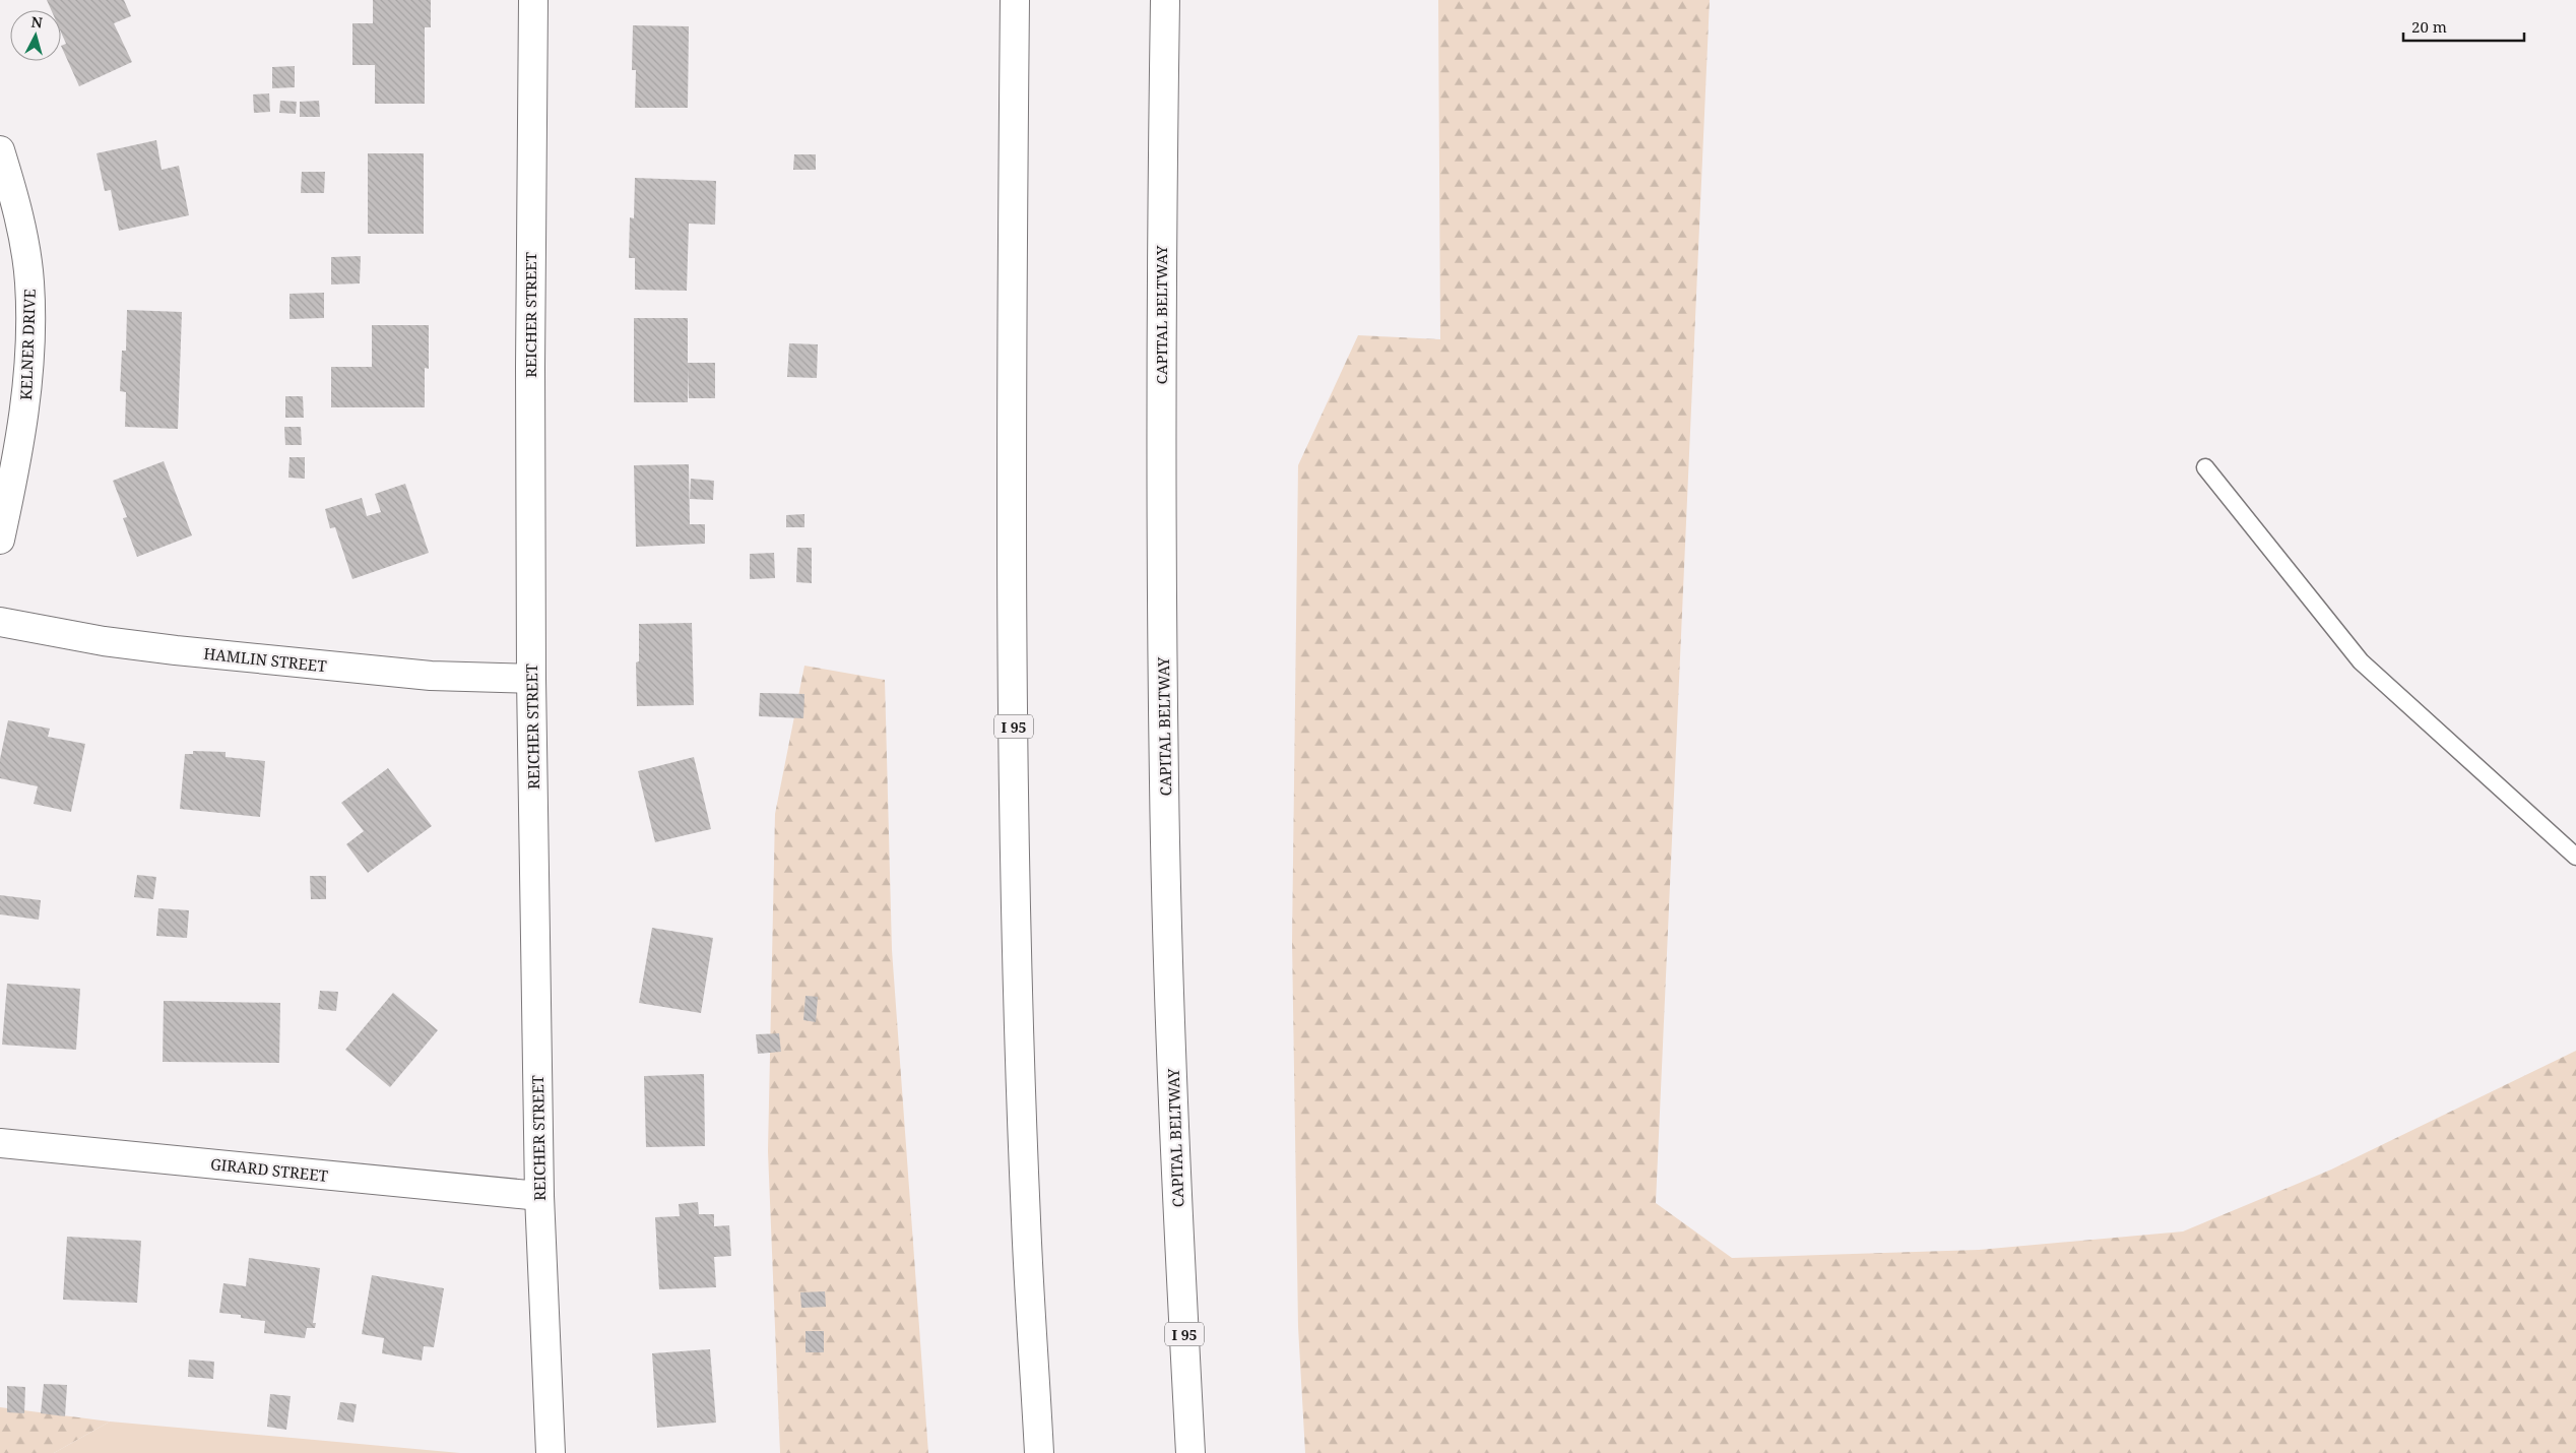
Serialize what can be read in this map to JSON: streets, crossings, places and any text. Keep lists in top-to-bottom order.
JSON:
{
  "streets": {
    "main road": [
      "REICHER STREET",
      "CAPITAL BELTWAY",
      "KELNER DRIVE",
      "HAMLIN STREET",
      "I 95",
      "GIRARD STREET"
    ]
  },
  "crossings": [
    ["REICHER STREET", "HAMLIN STREET"],
    ["REICHER STREET", "GIRARD STREET"]
  ],
  "scale_bar": "20 m",
  "north": "top"
}
